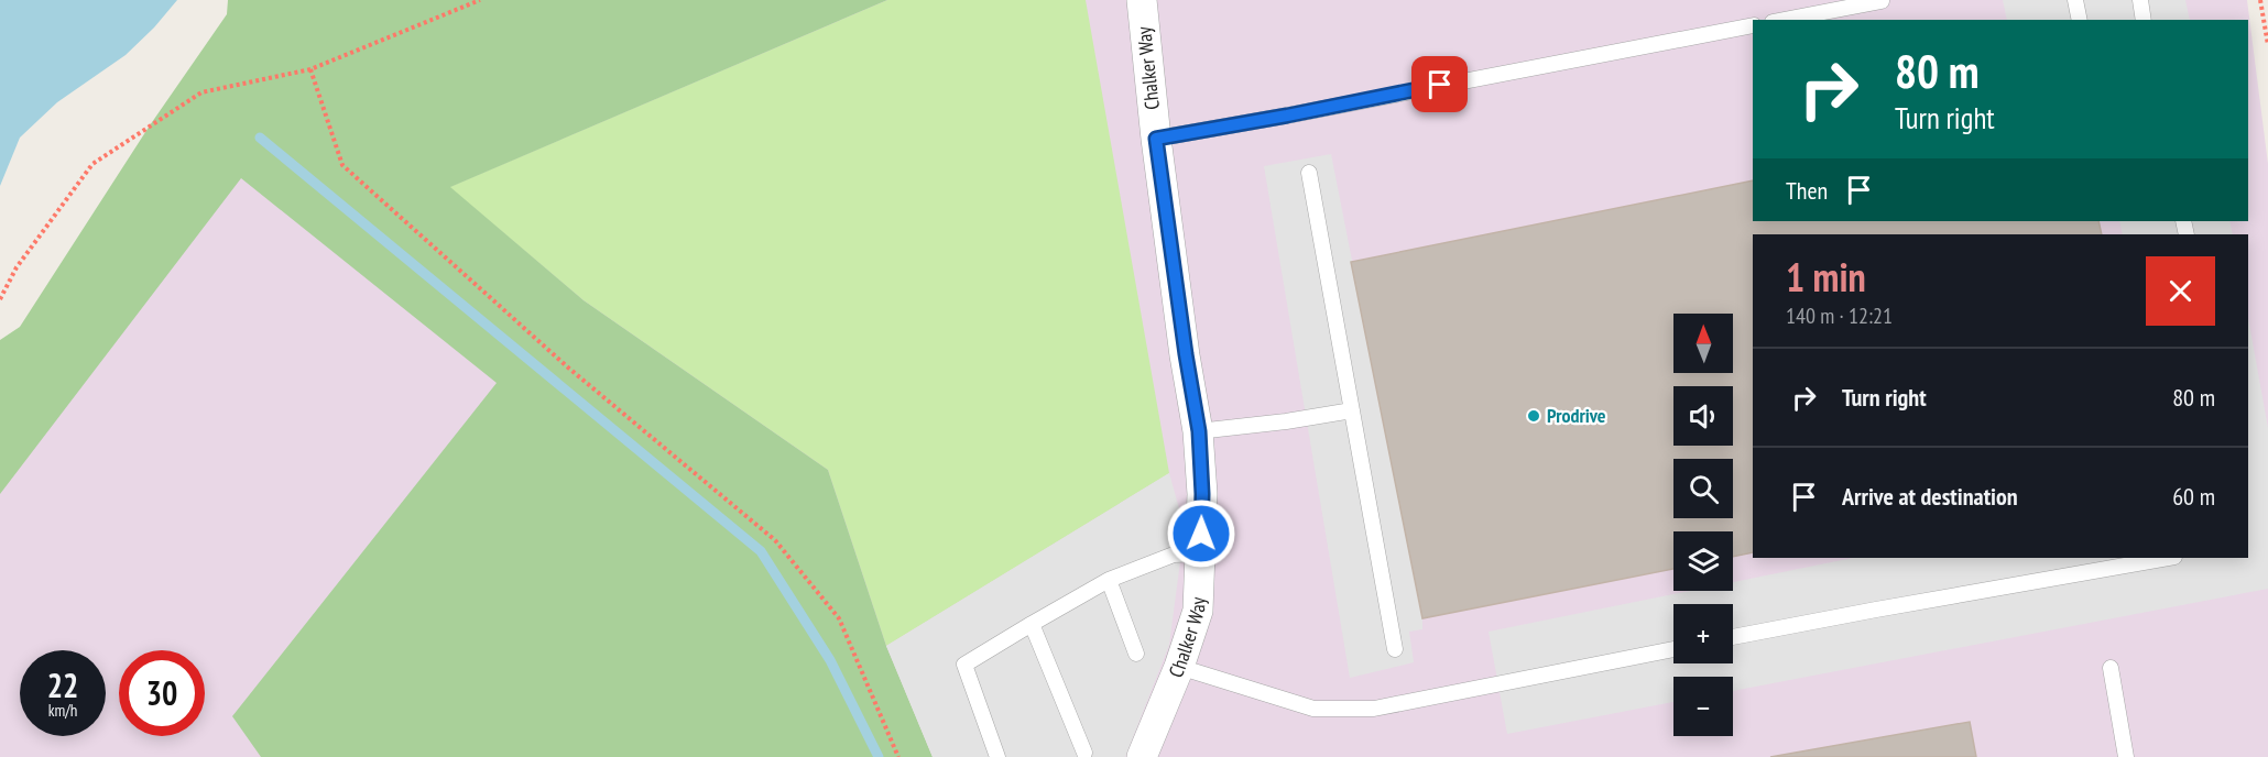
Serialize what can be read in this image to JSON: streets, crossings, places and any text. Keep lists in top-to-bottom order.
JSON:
{
  "streets": {
    "street": ["Chalker Way"]
  },
  "places": ["Prodrive"],
  "north": "top",
  "page": {
    "turn": ["80 m", "Turn right"],
    "then": "Then",
    "heading": ["1 min", "140 m · 12:21"],
    "map_buttons": ["+", "−"],
    "list": [
      {
        "name": "Turn right",
        "value": "80 m"
      },
      {
        "name": "Arrive at destination",
        "value": "60 m"
      }
    ],
    "speed": "22 km/h",
    "limit": "30"
  }
}
